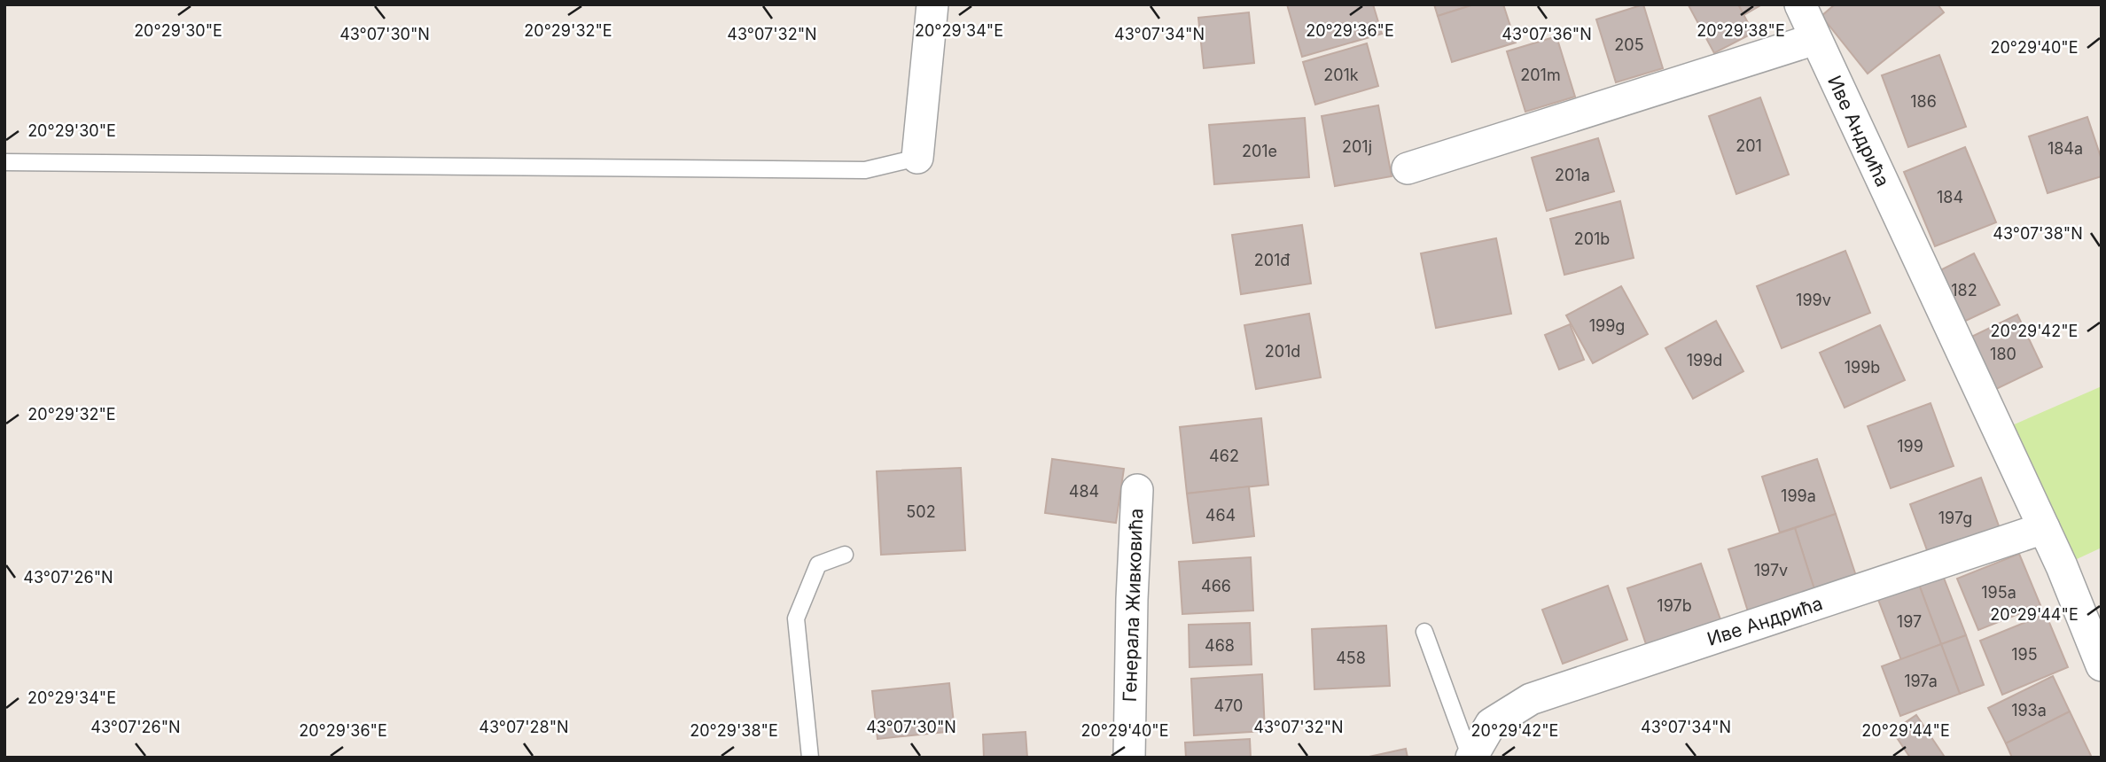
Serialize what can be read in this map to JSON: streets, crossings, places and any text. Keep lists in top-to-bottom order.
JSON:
{
  "streets": {
    "street": ["Иве Андрића", "Генерала Живковића"]
  },
  "house_numbers": [
    "205",
    "201k",
    "201m",
    "186",
    "201",
    "201j",
    "184a",
    "201e",
    "201a",
    "184",
    "201b",
    "201đ",
    "182",
    "199v",
    "199g",
    "201d",
    "180",
    "199d",
    "199b",
    "199",
    "462",
    "484",
    "199a",
    "502",
    "464",
    "197g",
    "197v",
    "466",
    "195a",
    "197b",
    "197",
    "468",
    "195",
    "458",
    "197a",
    "470",
    "193a"
  ],
  "coordinates": [
    "20°29'30\"E",
    "20°29'32\"E",
    "20°29'34\"E",
    "20°29'36\"E",
    "20°29'38\"E",
    "43°07'30\"N",
    "43°07'32\"N",
    "43°07'34\"N",
    "43°07'36\"N",
    "20°29'40\"E",
    "43°07'38\"N",
    "20°29'42\"E",
    "43°07'26\"N",
    "20°29'44\"E",
    "43°07'28\"N"
  ]
}
